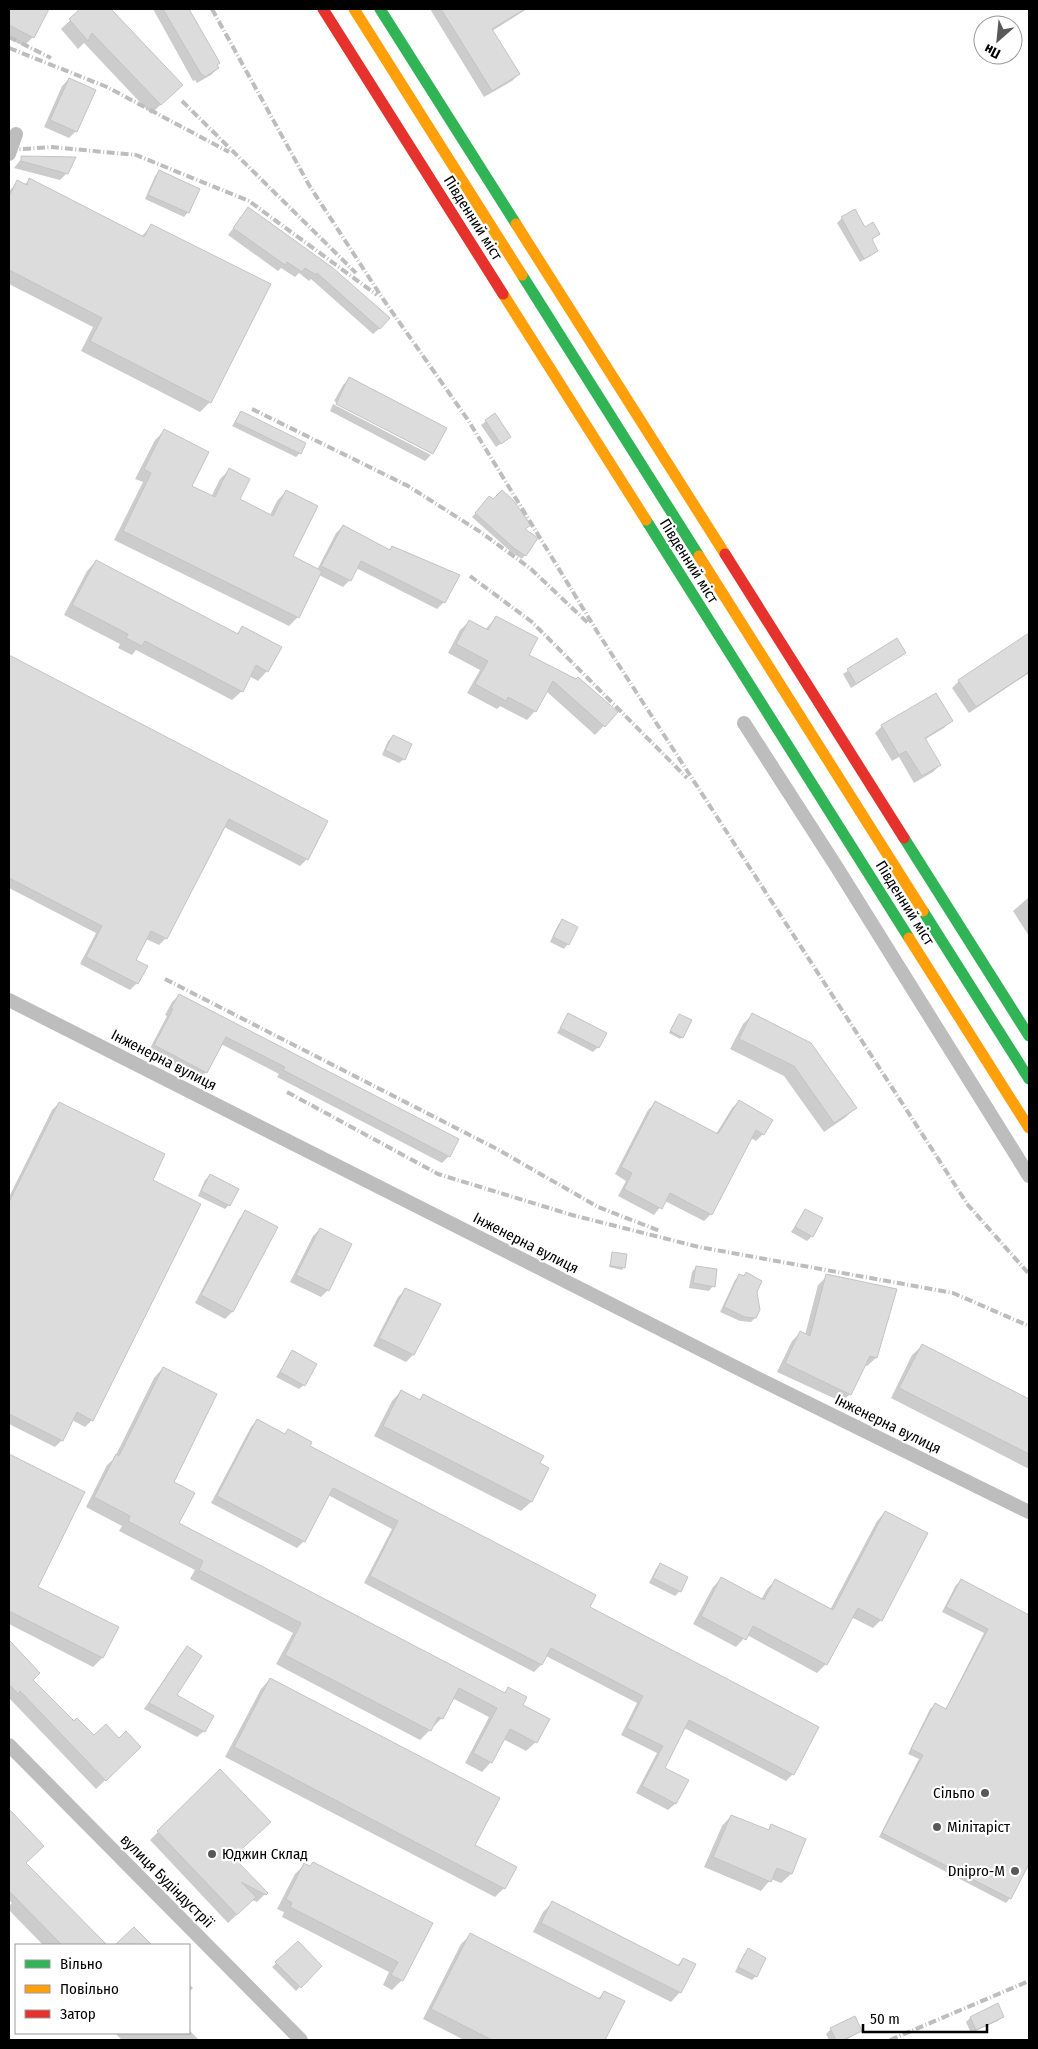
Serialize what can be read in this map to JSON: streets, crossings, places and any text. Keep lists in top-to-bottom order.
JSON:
{
  "streets": {
    "main road": ["Південний міст"],
    "street": ["Інженерна вулиця", "вулиця Будіндустрії"]
  },
  "places": [
    "Сільпо",
    "Мілітаріст",
    "Юджин Склад",
    "Dnipro-M"
  ],
  "legend": ["Вільно", "Повільно", "Затор"],
  "scale_bar": "50 m",
  "north": "bottom left"
}
